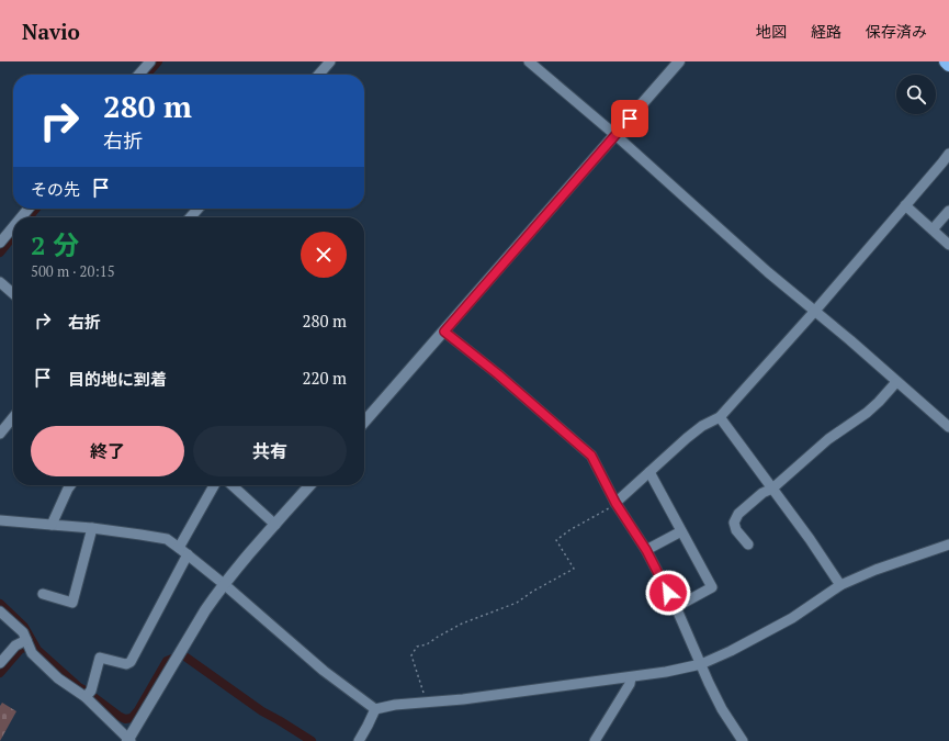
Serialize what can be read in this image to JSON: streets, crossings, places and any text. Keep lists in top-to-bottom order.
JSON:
{
  "page": {
    "header": "Navio",
    "nav": ["地図", "経路", "保存済み"],
    "turn": ["280 m", "右折"],
    "then": "その先",
    "heading": ["2 分", "500 m · 20:15"],
    "list": [
      {
        "name": "右折",
        "value": "280 m"
      },
      {
        "name": "目的地に到着",
        "value": "220 m"
      }
    ],
    "buttons": ["終了", "共有"]
  }
}
